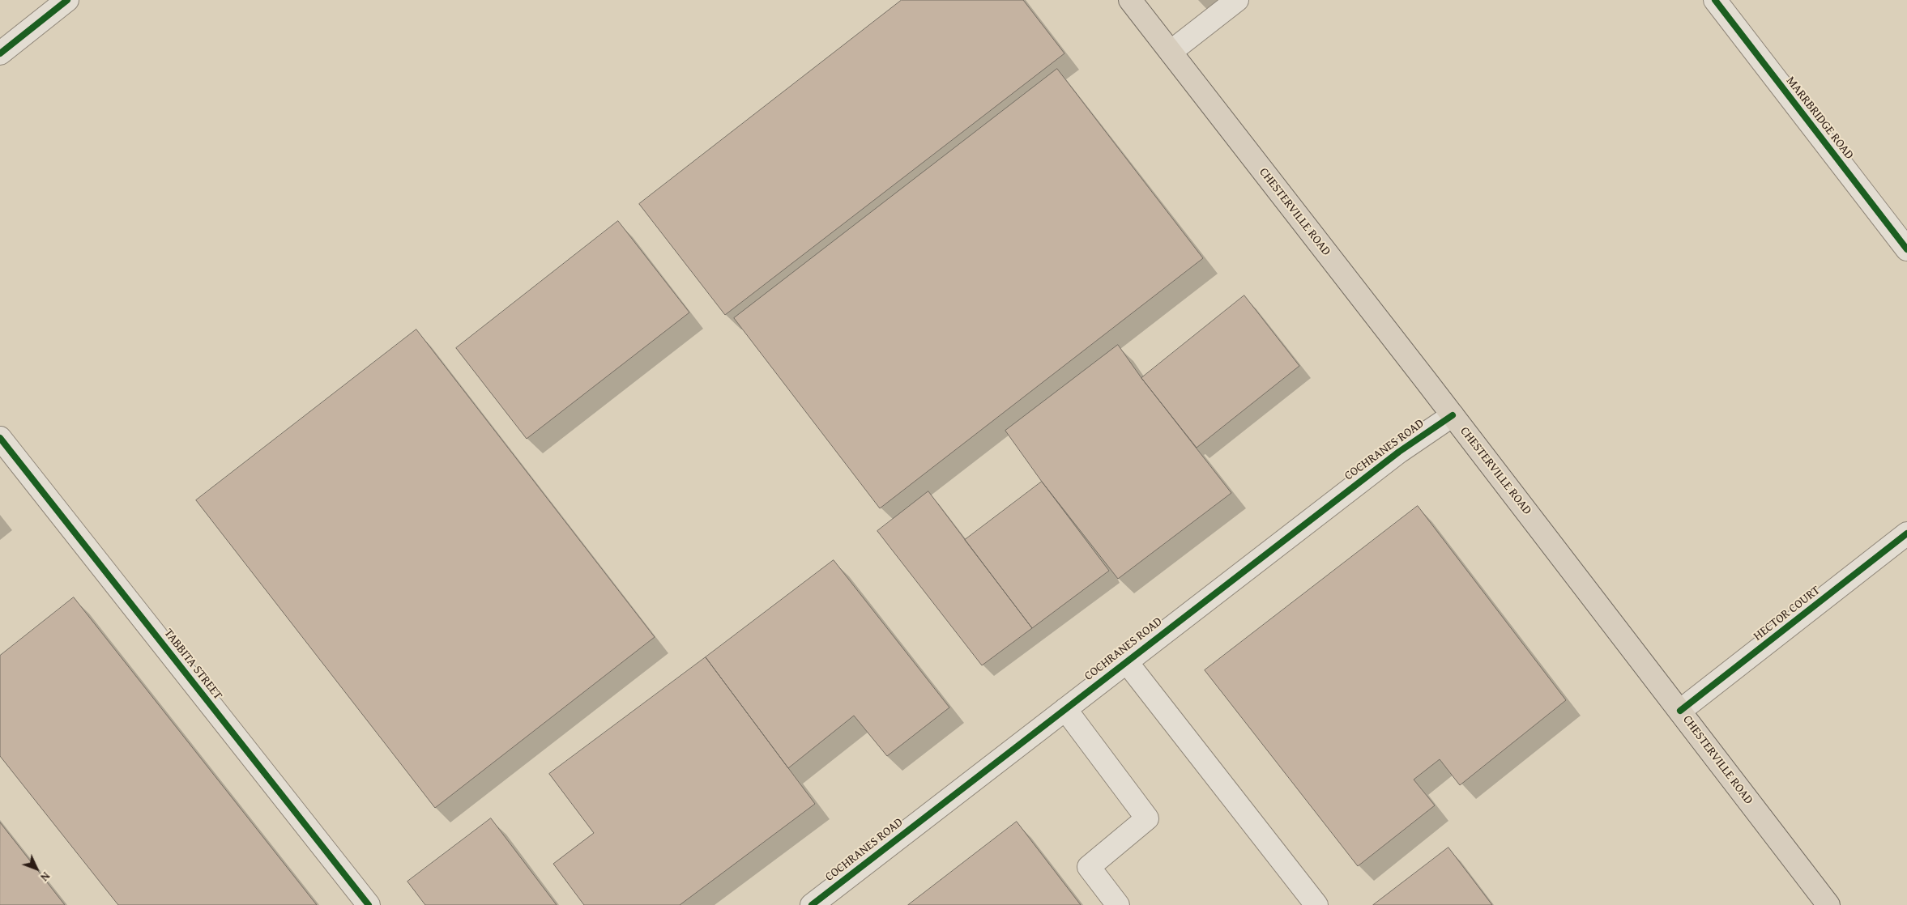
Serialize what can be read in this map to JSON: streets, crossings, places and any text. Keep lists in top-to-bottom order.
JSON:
{
  "streets": {
    "main road": ["CHESTERVILLE ROAD"],
    "street": [
      "MARRBRIDGE ROAD",
      "COCHRANES ROAD",
      "HECTOR COURT",
      "TABBITA STREET"
    ]
  },
  "crossings": [
    ["CHESTERVILLE ROAD", "COCHRANES ROAD"],
    ["CHESTERVILLE ROAD", "HECTOR COURT"]
  ],
  "north": "bottom right"
}
